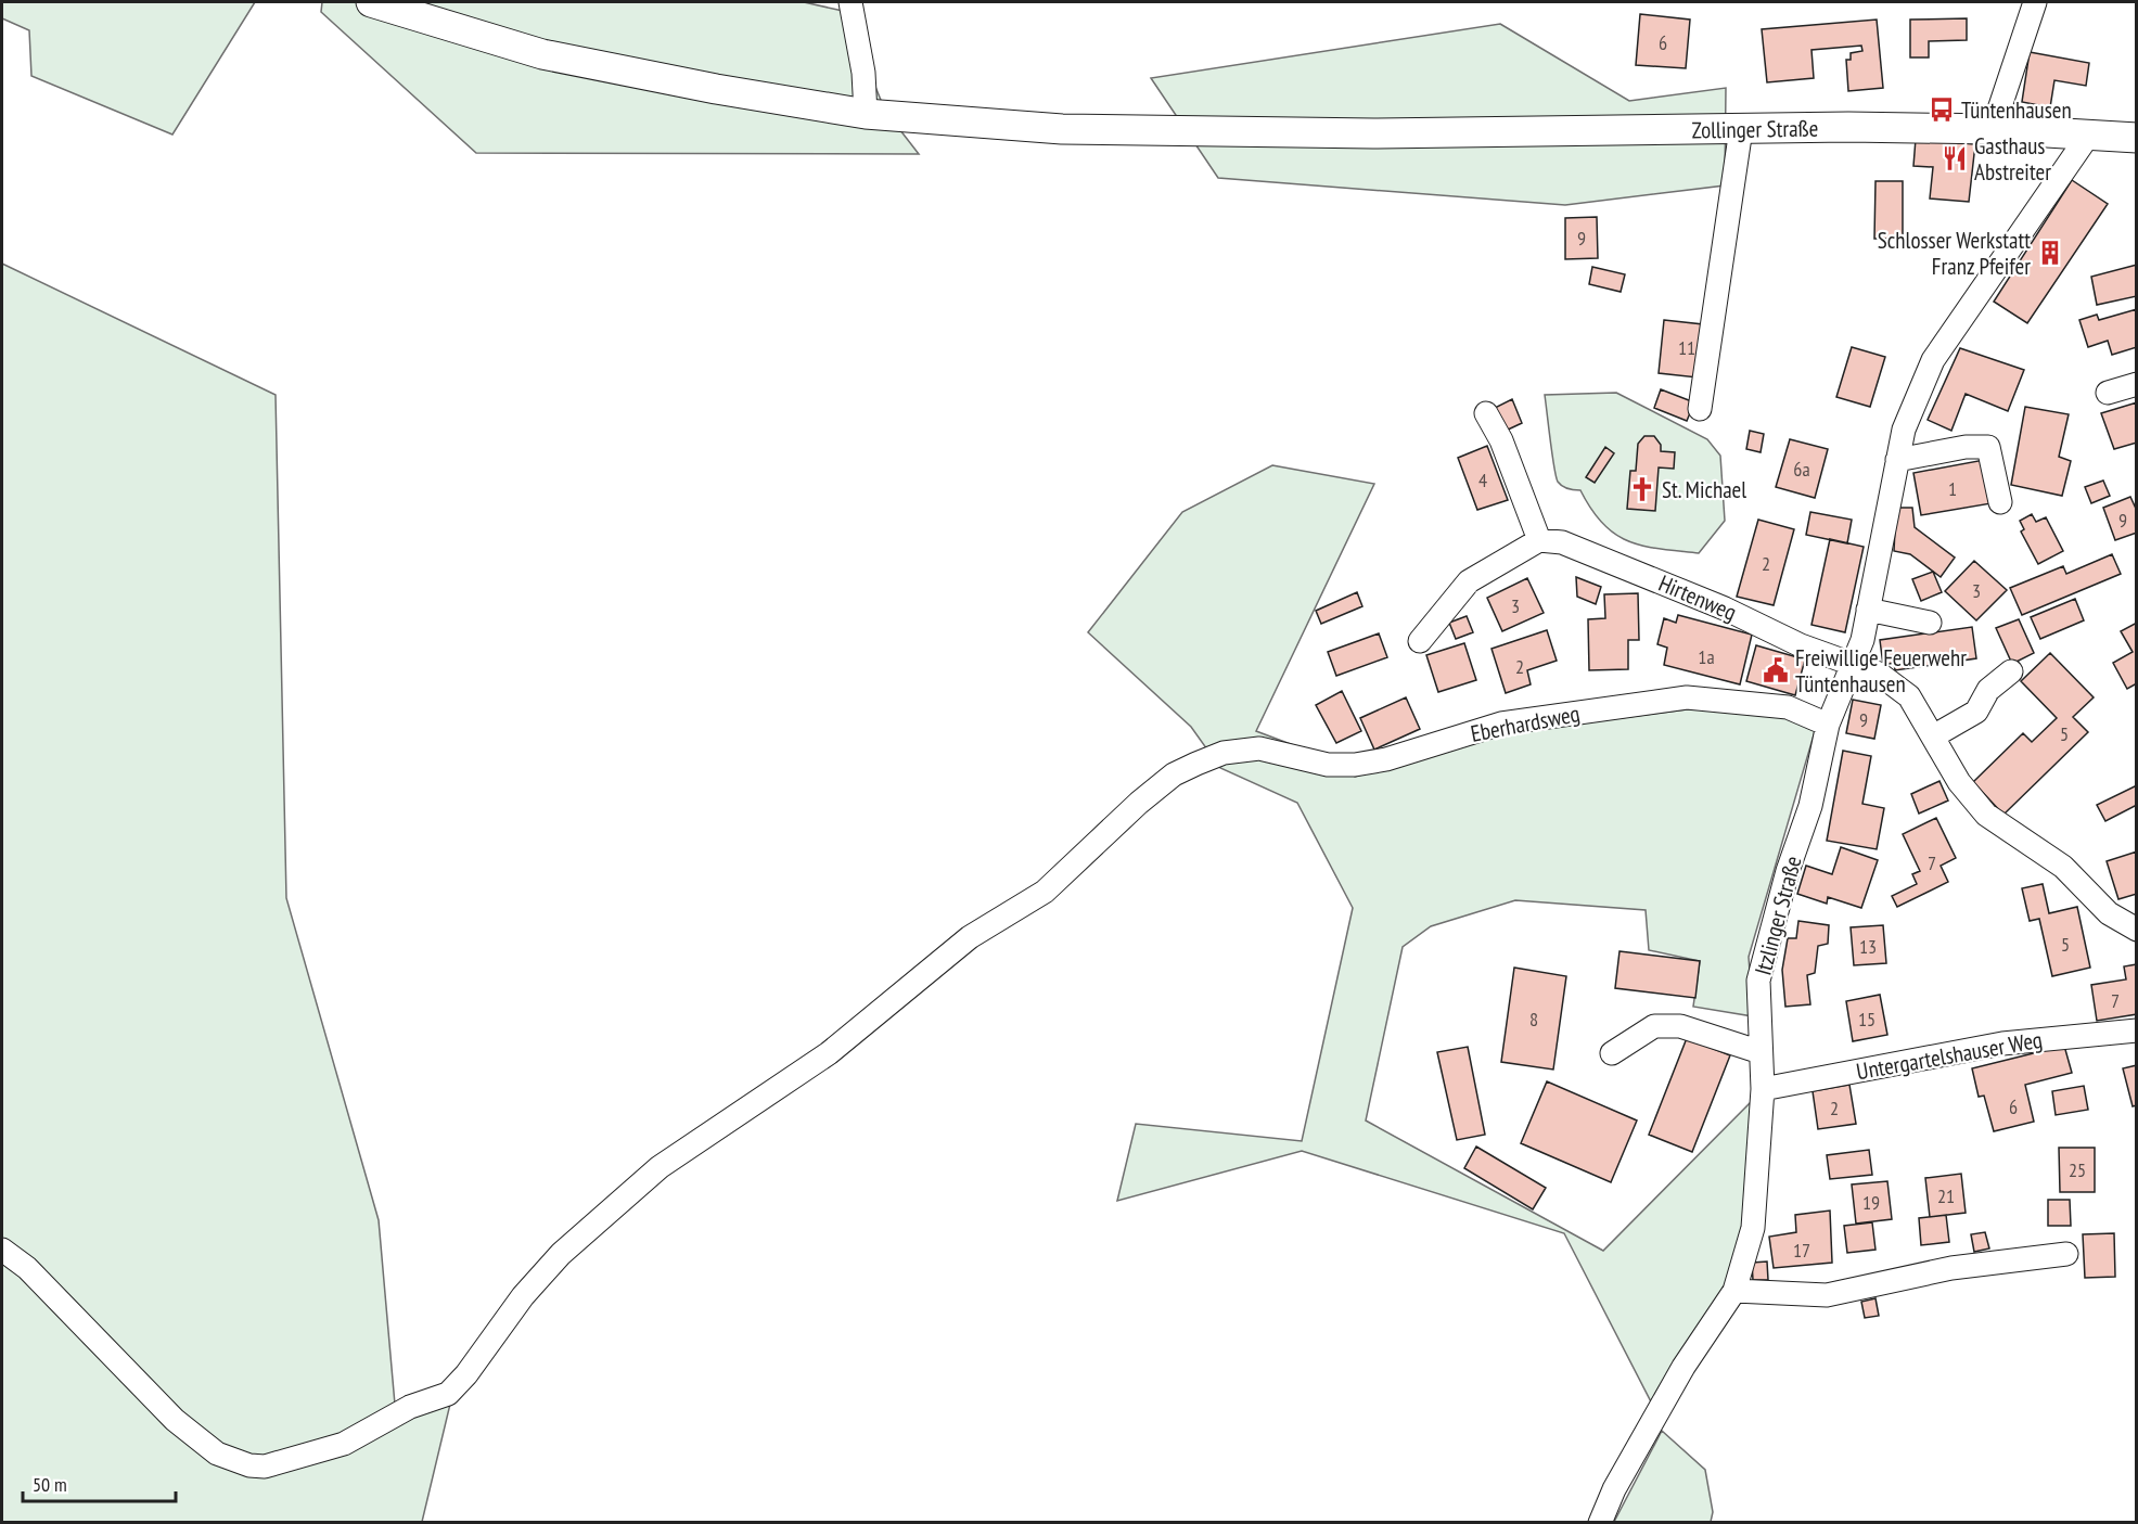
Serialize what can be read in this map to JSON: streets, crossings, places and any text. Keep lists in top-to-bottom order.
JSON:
{
  "streets": {
    "main road": ["Zollinger Straße"],
    "street": [
      "Hirtenweg",
      "Eberhardsweg",
      "Itzlinger Straße",
      "Untergartelshauser Weg"
    ]
  },
  "crossings": [
    ["Zollinger Straße", "Itzlinger Straße"],
    ["Hirtenweg", "Itzlinger Straße"],
    ["Eberhardsweg", "Itzlinger Straße"],
    ["Itzlinger Straße", "Untergartelshauser Weg"]
  ],
  "places": {
    "bus stop": ["Tüntenhausen"],
    "restaurant": ["Gasthaus Abstreiter"],
    "building": ["Schlosser Werkstatt Franz Pfeifer"],
    "church": ["St. Michael"],
    "public building": ["Freiwillige Feuerwehr Tüntenhausen"]
  },
  "house_numbers": [
    "6",
    "9",
    "11",
    "6a",
    "4",
    "1",
    "9",
    "2",
    "3",
    "3",
    "1a",
    "2",
    "9",
    "5",
    "7",
    "5",
    "13",
    "7",
    "8",
    "15",
    "6",
    "2",
    "25",
    "21",
    "19",
    "17"
  ],
  "scale_bar": "50 m"
}
